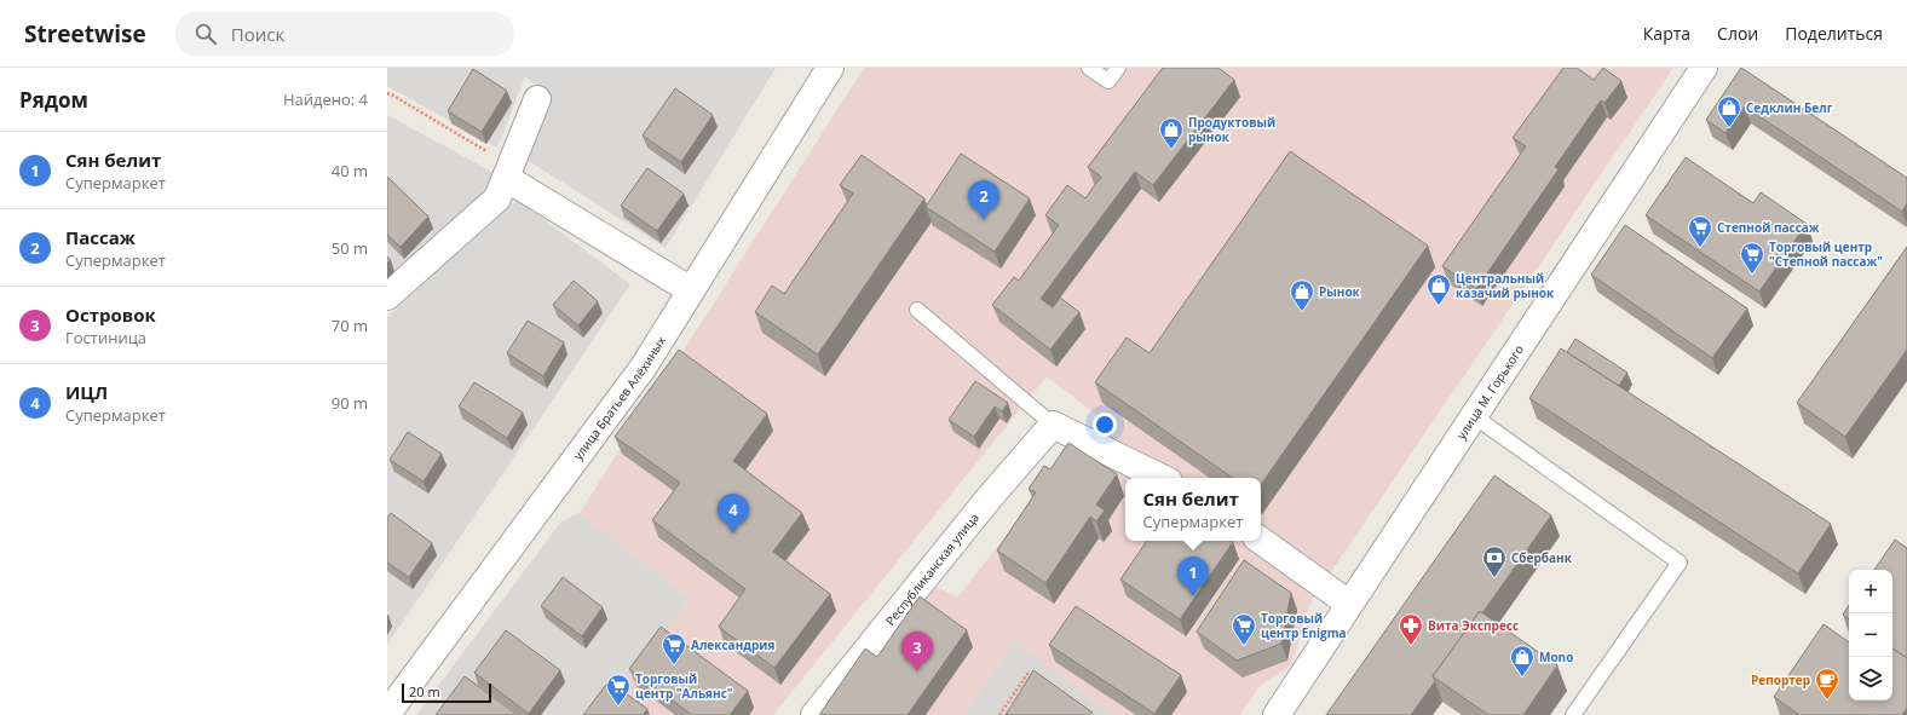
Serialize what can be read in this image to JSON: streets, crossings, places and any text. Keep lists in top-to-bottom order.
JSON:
{
  "streets": {
    "street": ["улица М. Горького", "улица Братьев Алёхиных", "Республиканская улица"]
  },
  "places": {
    "shop": [
      "Седклин Белг",
      "Продуктовый рынок",
      "Центральный казачий рынок",
      "Рынок",
      "Mono"
    ],
    "supermarket": [
      "Степной пассаж",
      "Торговый центр \"Степной пассаж\"",
      "Торговый центр Enigma",
      "Александрия",
      "Торговый центр \"Альянс\""
    ],
    "bank": ["Сбербанк"],
    "pharmacy": ["Вита Экспресс"],
    "cafe": ["Репортер"]
  },
  "scale_bar": "20 m",
  "page": {
    "header": "Streetwise",
    "search": "Поиск",
    "nav": ["Карта", "Слои", "Поделиться"],
    "heading": ["Рядом", "Найдено: 4"],
    "list": [
      {
        "mark": "1",
        "name": "Сян белит",
        "note": "Супермаркет",
        "value": "40 m"
      },
      {
        "mark": "2",
        "name": "Пассаж",
        "note": "Супермаркет",
        "value": "50 m"
      },
      {
        "mark": "3",
        "name": "Островок",
        "note": "Гостиница",
        "value": "70 m"
      },
      {
        "mark": "4",
        "name": "ИЦЛ",
        "note": "Супермаркет",
        "value": "90 m"
      }
    ],
    "pins": [
      "2",
      "4",
      "1",
      "3"
    ],
    "popup": ["Сян белит", "Супермаркет"],
    "map_buttons": ["+", "−"],
    "scale": "20 m"
  }
}
